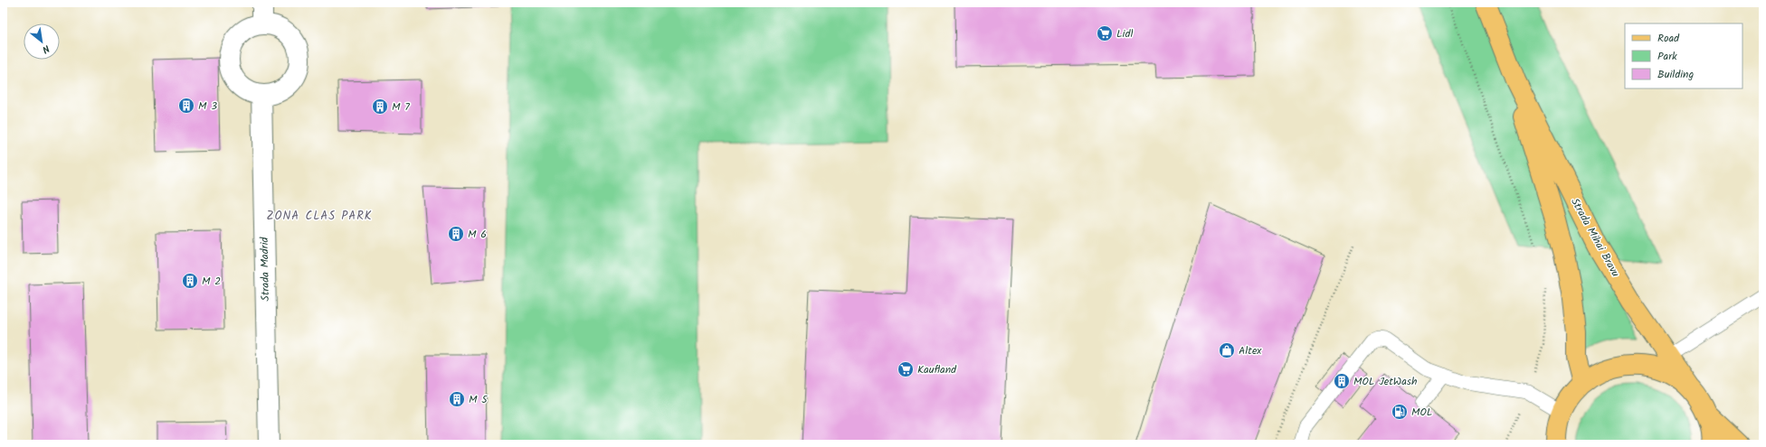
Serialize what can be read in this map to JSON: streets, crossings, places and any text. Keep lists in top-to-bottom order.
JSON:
{
  "streets": {
    "main road": ["Strada Mihai Bravu"],
    "street": ["Strada Madrid"]
  },
  "districts": ["ZONA CLAS PARK"],
  "places": {
    "supermarket": ["Lidl", "Kaufland"],
    "building": [
      "M 3",
      "M 7",
      "M 6",
      "M 2",
      "MOL JetWash",
      "M 5"
    ],
    "shop": ["Altex"],
    "fuel station": ["MOL"]
  },
  "legend": ["Road", "Park", "Building"],
  "north": "bottom right"
}
